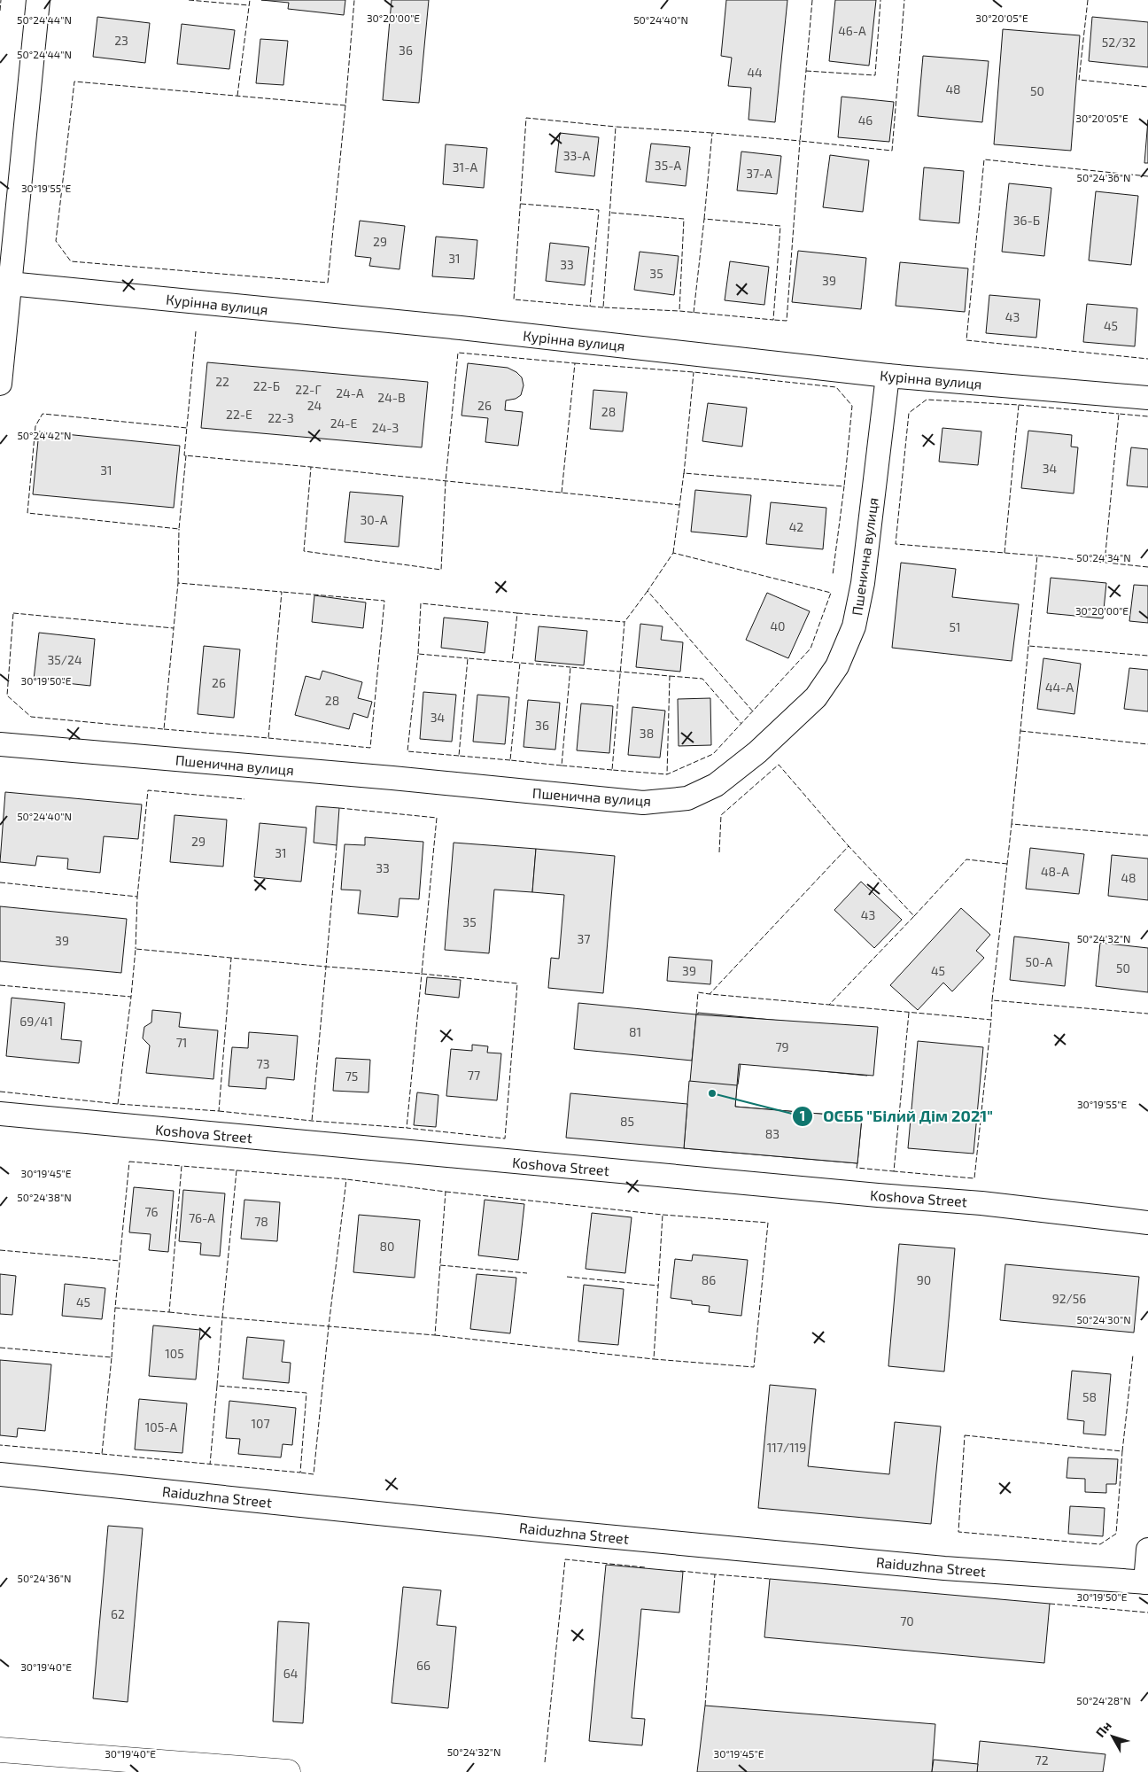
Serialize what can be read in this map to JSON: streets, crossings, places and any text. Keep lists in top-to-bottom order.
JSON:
{
  "streets": {
    "street": [
      "Курінна вулиця",
      "Пшенична вулиця",
      "Koshova Street",
      "Raiduzhna Street"
    ]
  },
  "crossings": [
    ["Курінна вулиця", "Пшенична вулиця"]
  ],
  "places": ["ОСББ \"Білий Дім 2021\""],
  "house_numbers": [
    "46-А",
    "23",
    "52/32",
    "36",
    "44",
    "48",
    "50",
    "46",
    "33-А",
    "35-А",
    "31-А",
    "37-А",
    "36-Б",
    "29",
    "31",
    "33",
    "35",
    "39",
    "43",
    "45",
    "22",
    "22-Б",
    "22-Г",
    "24-А",
    "24-В",
    "24",
    "26",
    "28",
    "22-Е",
    "22-З",
    "24-Е",
    "24-З",
    "34",
    "31",
    "30-А",
    "42",
    "40",
    "51",
    "35/24",
    "26",
    "44-А",
    "28",
    "34",
    "36",
    "38",
    "29",
    "31",
    "33",
    "48-А",
    "48",
    "43",
    "35",
    "37",
    "39",
    "50-А",
    "50",
    "39",
    "45",
    "69/41",
    "81",
    "71",
    "79",
    "73",
    "77",
    "75",
    "85",
    "83",
    "76",
    "76-А",
    "78",
    "80",
    "86",
    "90",
    "92/56",
    "45",
    "105",
    "58",
    "107",
    "105-А",
    "117/119",
    "62",
    "70",
    "66",
    "64",
    "72"
  ],
  "north": "top left",
  "coordinates": [
    "30°20'00\"E",
    "30°20'05\"E",
    "50°24'44\"N",
    "50°24'40\"N",
    "50°24'36\"N",
    "30°19'55\"E",
    "50°24'42\"N",
    "50°24'34\"N",
    "30°19'50\"E",
    "50°24'32\"N",
    "30°19'45\"E",
    "50°24'38\"N",
    "50°24'30\"N",
    "30°19'40\"E",
    "50°24'28\"N"
  ]
}
